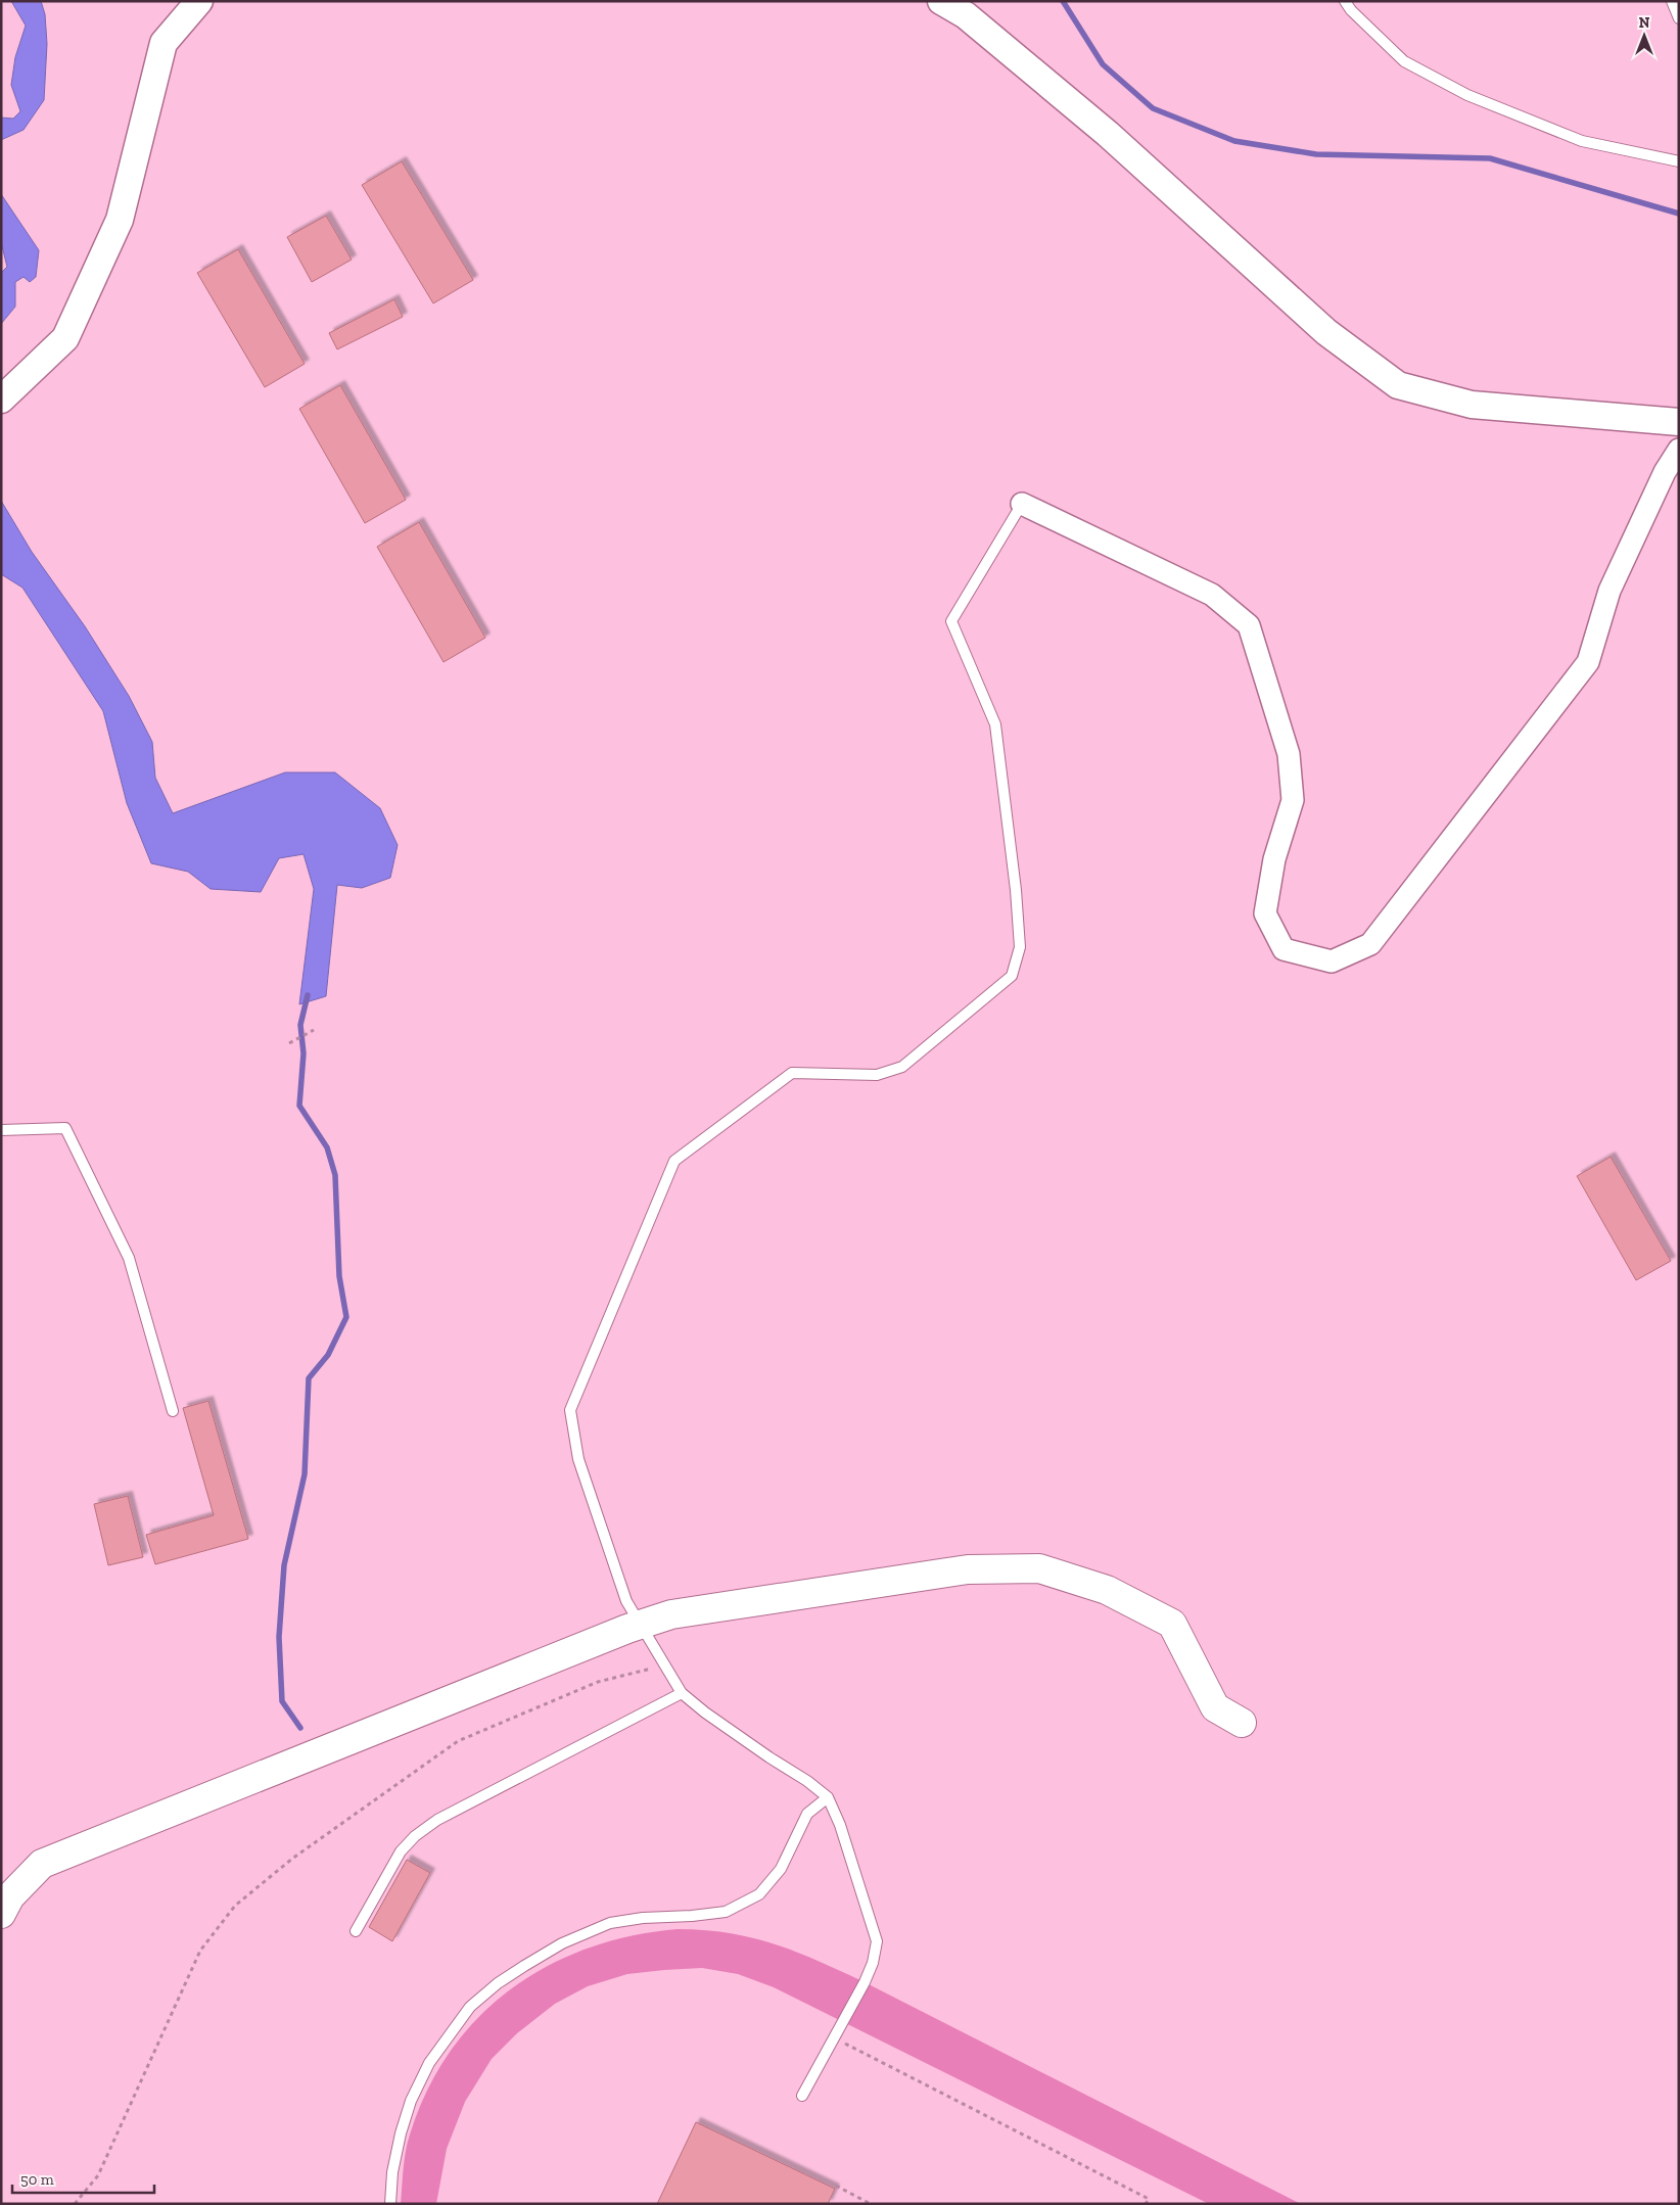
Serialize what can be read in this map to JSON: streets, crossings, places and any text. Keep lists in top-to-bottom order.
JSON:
{
  "scale_bar": "50 m",
  "north": "top"
}
